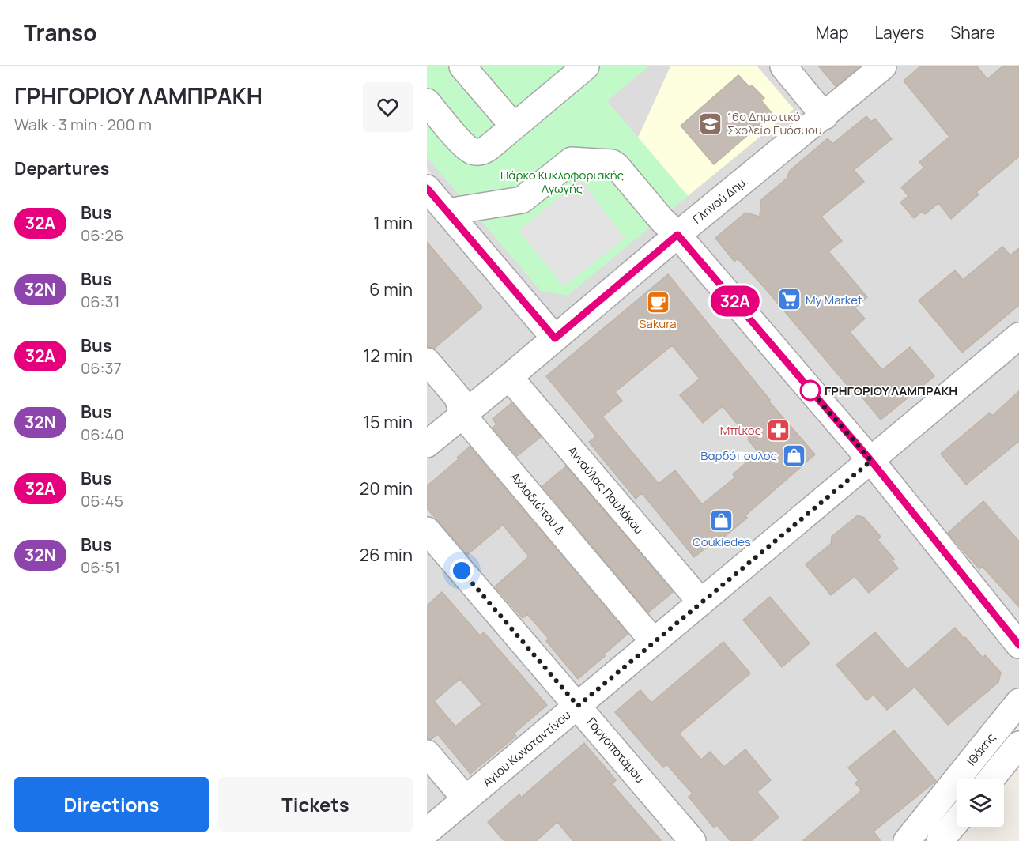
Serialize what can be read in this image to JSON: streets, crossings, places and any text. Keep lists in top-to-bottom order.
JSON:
{
  "streets": {
    "street": [
      "Γληνού Δημ.",
      "Αννούλας Παυλάκου",
      "Αχλαδιώτου Δ",
      "Αγίου Κωνσταντίνου",
      "Ιθάκης",
      "Γοργοποτάμου"
    ]
  },
  "crossings": [
    ["Γληνού Δημ.", "Αννούλας Παυλάκου"],
    ["Γληνού Δημ.", "Αχλαδιώτου Δ"],
    ["Αννούλας Παυλάκου", "Αγίου Κωνσταντίνου"],
    ["Αχλαδιώτου Δ", "Αγίου Κωνσταντίνου"],
    ["Αγίου Κωνσταντίνου", "Γοργοποτάμου"]
  ],
  "parks": ["Πάρκο Κυκλοφοριακής Αγωγής"],
  "places": {
    "school or university": ["16ο Δημοτικό Σχολείο Ευόσμου"],
    "supermarket": ["My Market"],
    "cafe": ["Sakura"],
    "other": ["ΓΡΗΓΟΡΙΟΥ ΛΑΜΠΡΑΚΗ"],
    "pharmacy": ["Μπίκος"],
    "shop": ["Βαρδόπουλος", "Coukiedes"]
  },
  "lines": ["bus line 32Α"],
  "page": {
    "header": "Transo",
    "nav": ["Map", "Layers", "Share"],
    "heading": [
      ["ΓΡΗΓΟΡΙΟΥ ΛΑΜΠΡΑΚΗ", "Walk · 3 min · 200 m"],
      "Departures"
    ],
    "on_map": "32Α",
    "list": [
      {
        "mark": "32Α",
        "name": "Bus",
        "note": "06:26",
        "value": "1 min"
      },
      {
        "mark": "32Ν",
        "name": "Bus",
        "note": "06:31",
        "value": "6 min"
      },
      {
        "mark": "32Α",
        "name": "Bus",
        "note": "06:37",
        "value": "12 min"
      },
      {
        "mark": "32Ν",
        "name": "Bus",
        "note": "06:40",
        "value": "15 min"
      },
      {
        "mark": "32Α",
        "name": "Bus",
        "note": "06:45",
        "value": "20 min"
      },
      {
        "mark": "32Ν",
        "name": "Bus",
        "note": "06:51",
        "value": "26 min"
      }
    ],
    "buttons": ["Directions", "Tickets"]
  }
}
